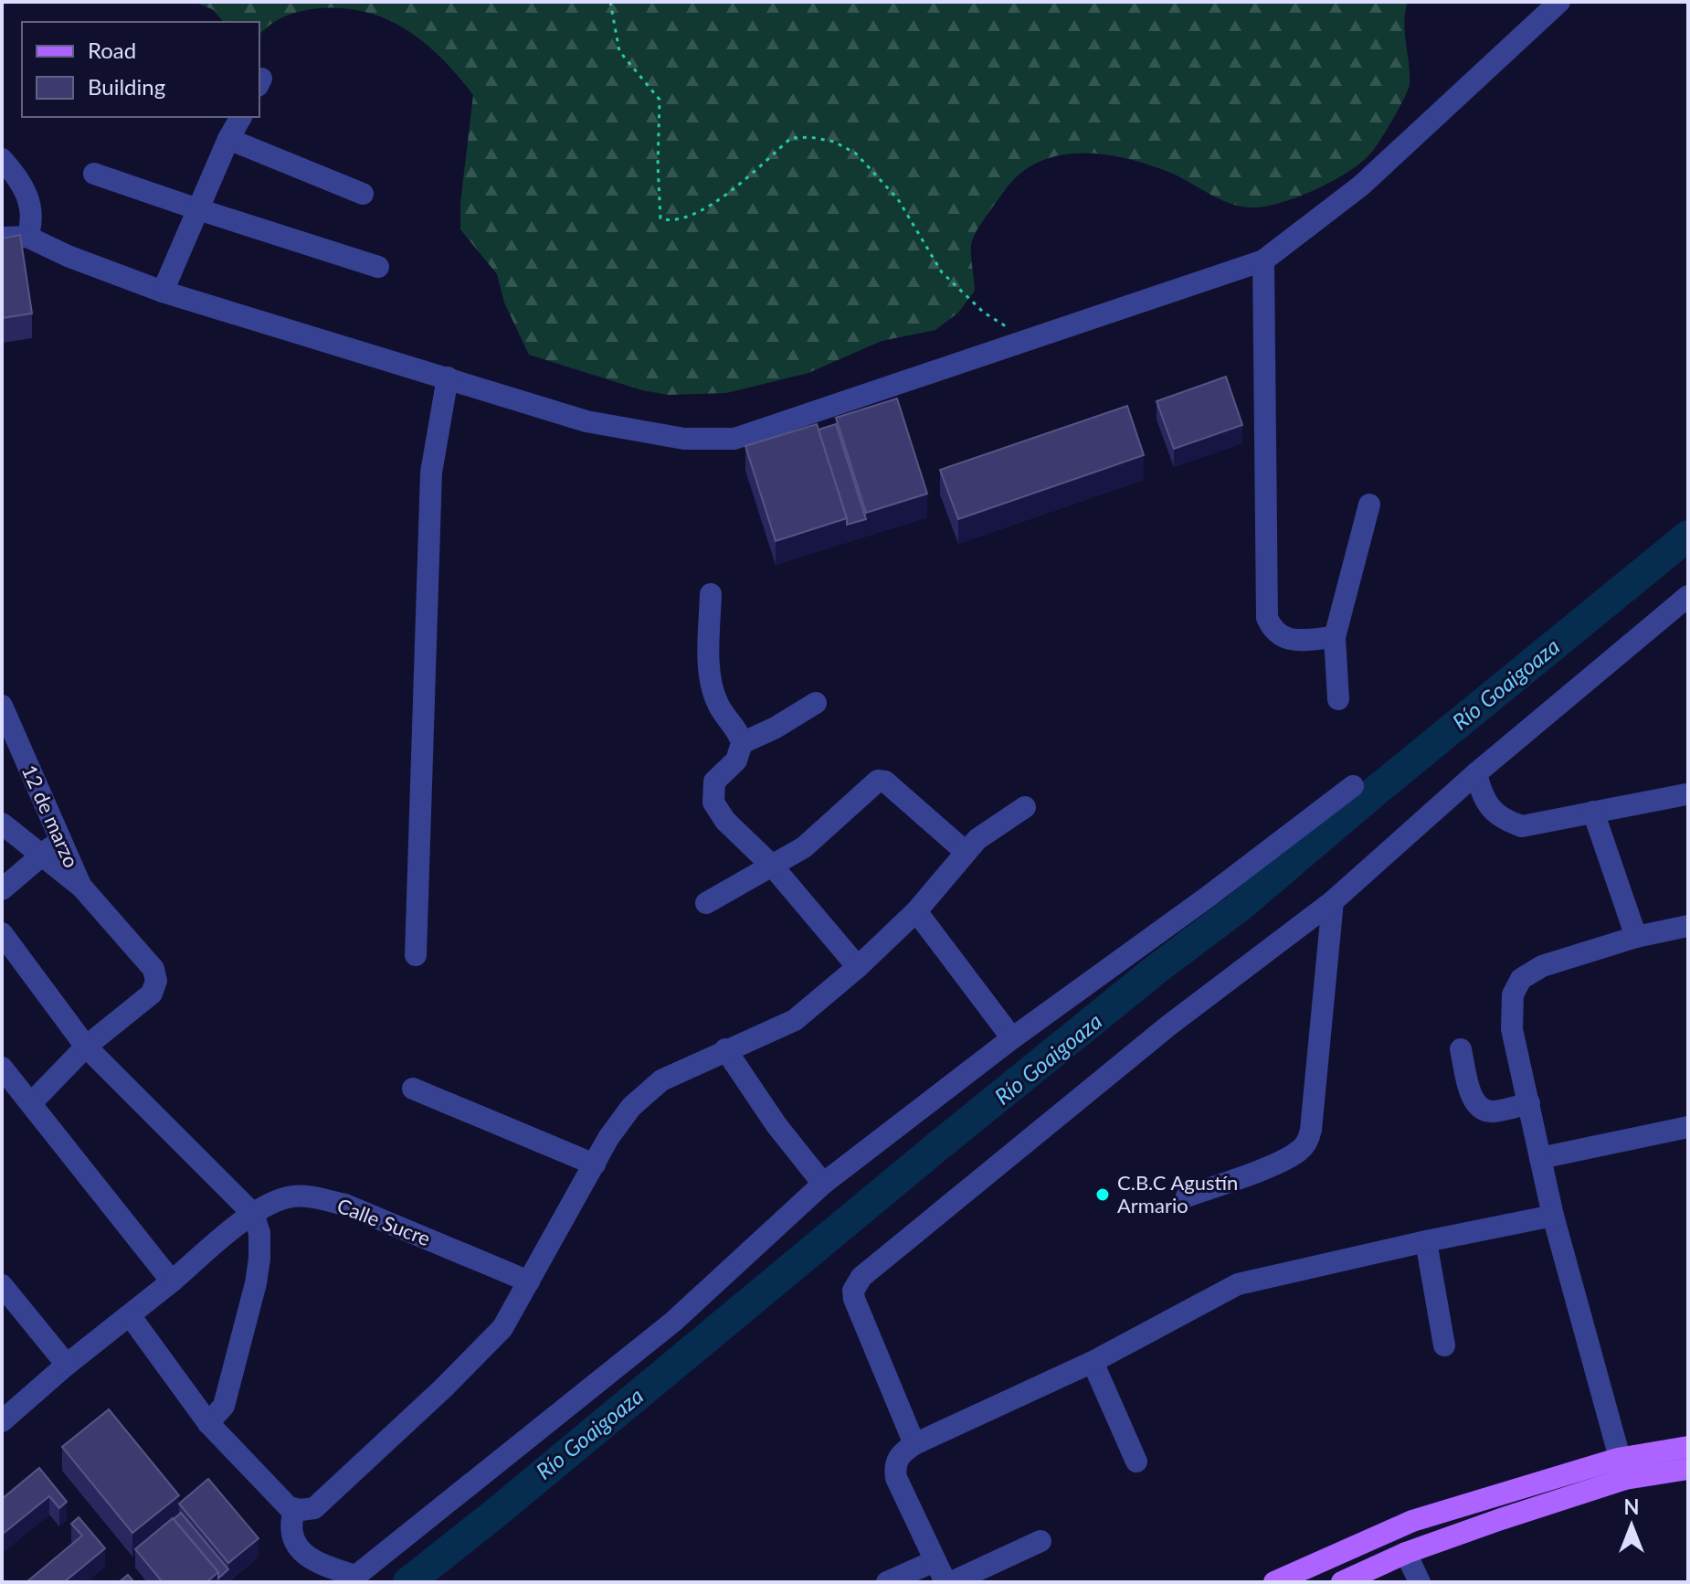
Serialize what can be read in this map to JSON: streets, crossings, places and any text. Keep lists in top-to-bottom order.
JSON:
{
  "streets": {
    "street": ["12 de marzo", "Calle Sucre"]
  },
  "water": ["Río Goaigoaza"],
  "places": ["C.B.C Agustín Armario"],
  "legend": ["Road", "Building"],
  "north": "top"
}
